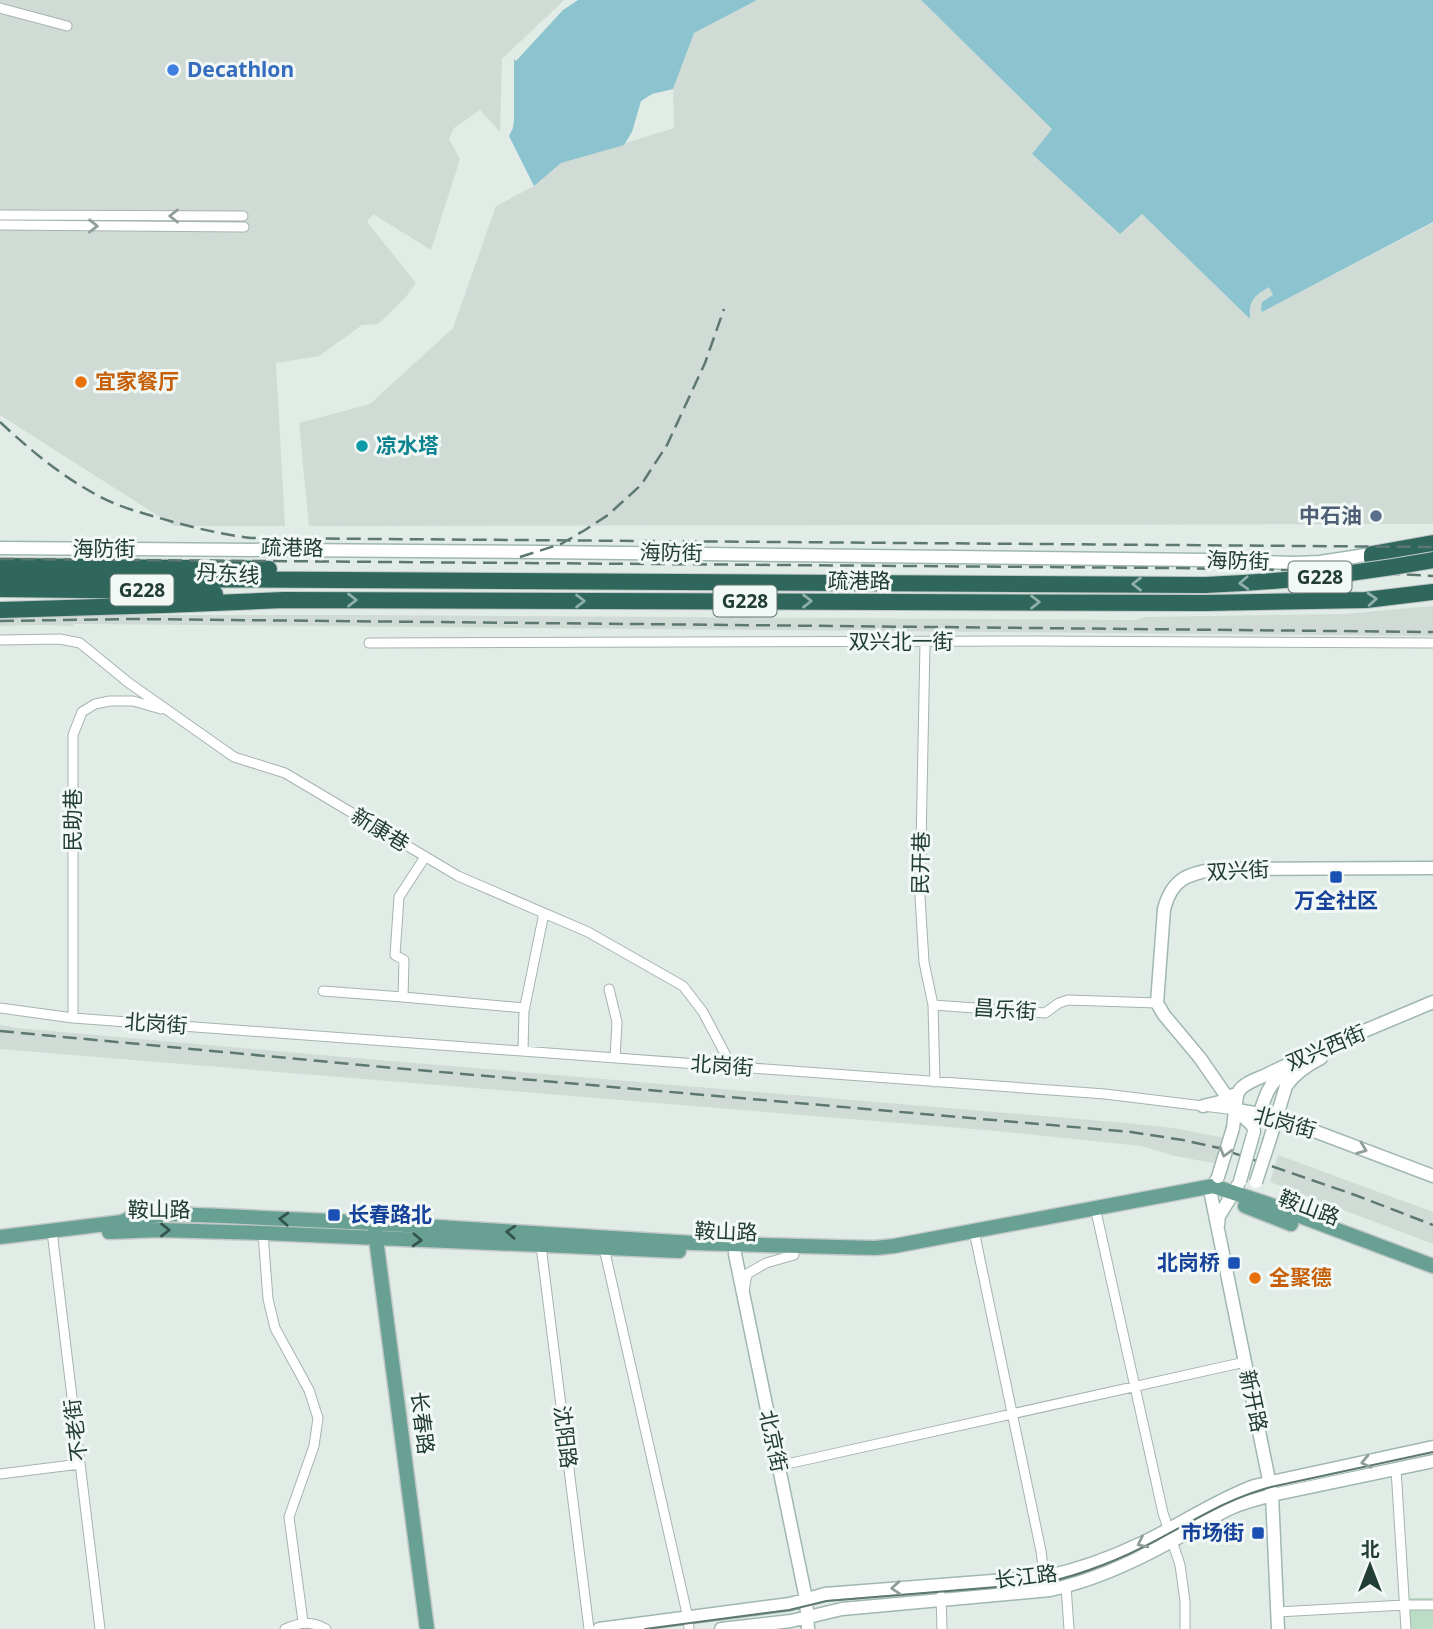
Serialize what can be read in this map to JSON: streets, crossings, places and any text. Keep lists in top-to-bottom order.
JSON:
{
  "streets": {
    "highway": ["疏港路", "丹东线", "G228"],
    "main road": ["鞍山路", "长春路"],
    "street": [
      "海防街",
      "双兴北一街",
      "民助巷",
      "新康巷",
      "民开巷",
      "双兴街",
      "昌乐街",
      "北岗街",
      "双兴西街",
      "新开路",
      "不老街",
      "沈阳路",
      "北京街",
      "长江路"
    ]
  },
  "crossings": [
    ["疏港路", "丹东线"],
    ["双兴北一街", "民开巷"],
    ["民助巷", "新康巷"],
    ["民助巷", "北岗街"],
    ["新康巷", "北岗街"],
    ["民开巷", "昌乐街"],
    ["民开巷", "北岗街"],
    ["双兴街", "昌乐街"],
    ["北岗街", "双兴西街"],
    ["鞍山路", "新开路"],
    ["鞍山路", "长春路"],
    ["鞍山路", "不老街"],
    ["鞍山路", "沈阳路"],
    ["鞍山路", "北京街"],
    ["新开路", "长江路"],
    ["北京街", "长江路"]
  ],
  "places": {
    "other": [
      "Decathlon",
      "宜家餐厅",
      "凉水塔",
      "中石油",
      "全聚德"
    ],
    "transit": [
      "万全社区",
      "长春路北",
      "北岗桥",
      "市场街"
    ]
  },
  "north": "top"
}
